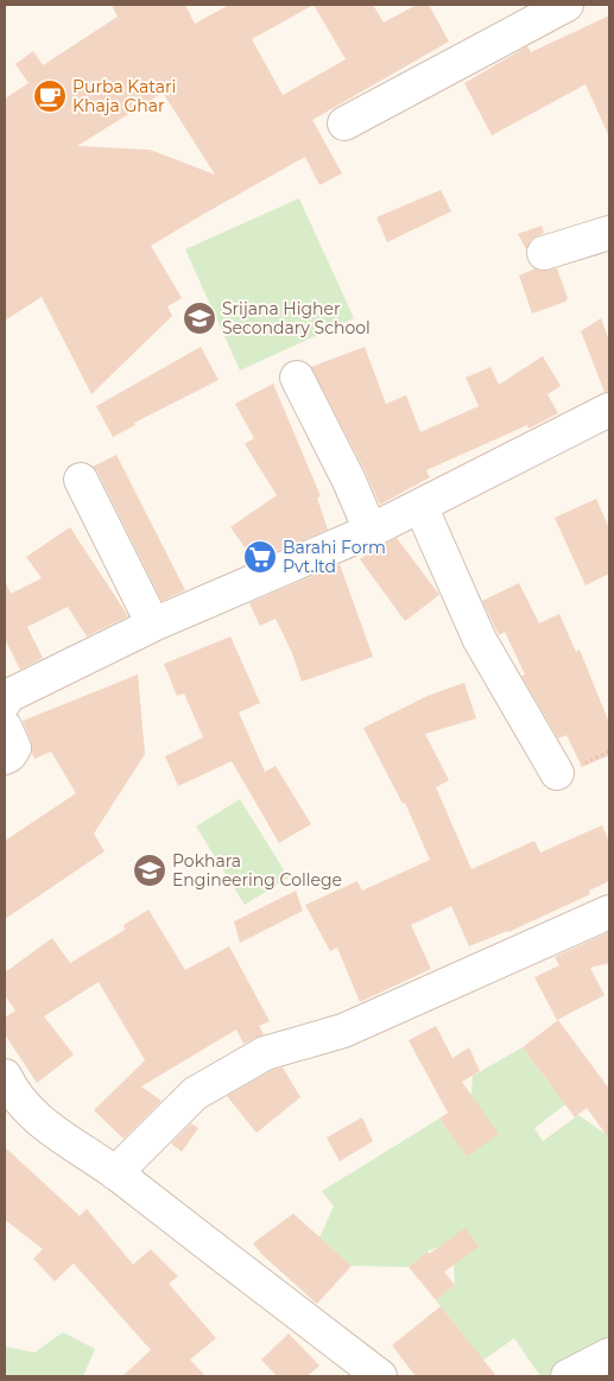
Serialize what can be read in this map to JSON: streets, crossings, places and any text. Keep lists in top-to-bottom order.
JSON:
{
  "places": {
    "cafe": ["Purba Katari Khaja Ghar"],
    "school or university": ["Srijana Higher Secondary School", "Pokhara Engineering College"],
    "supermarket": ["Barahi Form Pvt.ltd"]
  }
}
